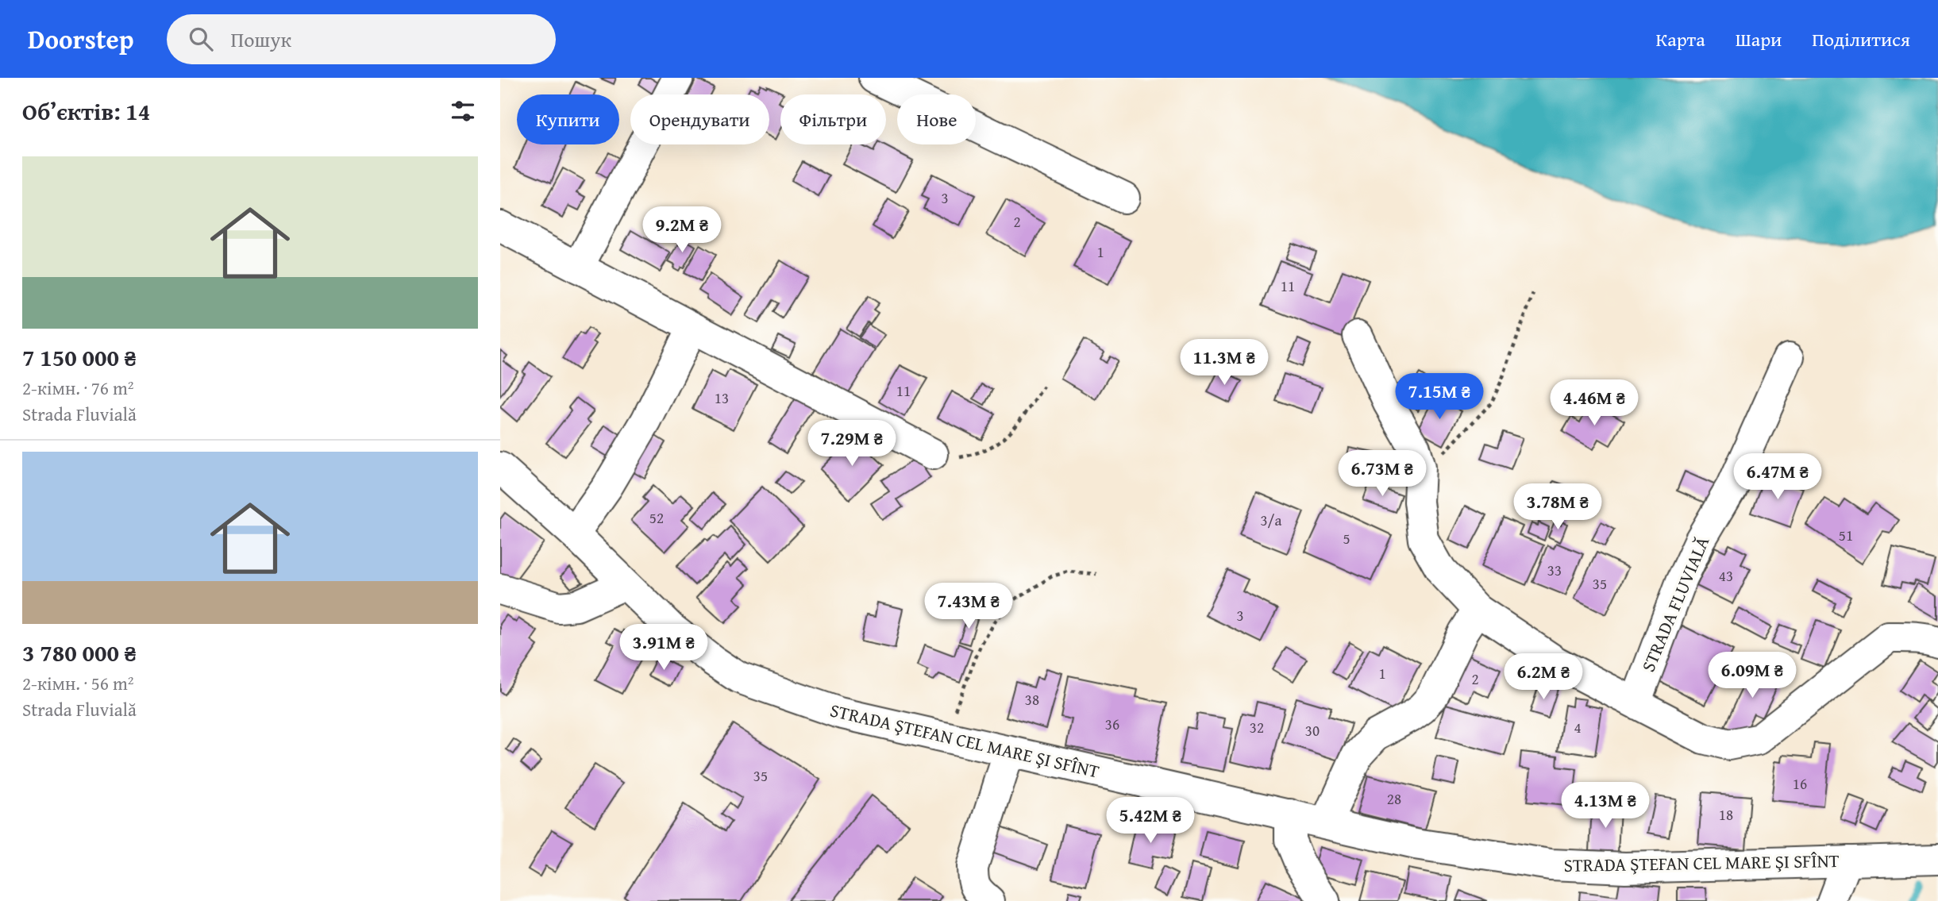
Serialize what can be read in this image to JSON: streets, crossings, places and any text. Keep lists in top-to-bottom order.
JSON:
{
  "streets": {
    "street": ["STRADA FLUVIALĂ", "STRADA ŞTEFAN CEL MARE ŞI SFÎNT"]
  },
  "house_numbers": [
    "3",
    "2",
    "1",
    "11",
    "11",
    "13",
    "52",
    "3/a",
    "51",
    "5",
    "33",
    "43",
    "35",
    "3",
    "1",
    "2",
    "38",
    "36",
    "32",
    "4",
    "30",
    "35",
    "16",
    "28",
    "18"
  ],
  "page": {
    "header": "Doorstep",
    "search": "Пошук",
    "nav": ["Карта", "Шари", "Поділитися"],
    "heading": "Об’єктів: 14",
    "chip": [
      "Купити",
      "Орендувати",
      "Фільтри",
      "Нове"
    ],
    "list": [
      {
        "name": "7 150 000 ₴",
        "note": "2-кімн. · 76 m² · Strada Fluvială"
      },
      {
        "name": "3 780 000 ₴",
        "note": "2-кімн. · 56 m² · Strada Fluvială"
      }
    ],
    "price": [
      "9.2M ₴",
      "11.3M ₴",
      "7.15M ₴",
      "4.46M ₴",
      "7.29M ₴",
      "6.73M ₴",
      "6.47M ₴",
      "3.78M ₴",
      "7.43M ₴",
      "3.91M ₴",
      "6.09M ₴",
      "6.2M ₴",
      "4.13M ₴",
      "5.42M ₴"
    ]
  }
}
